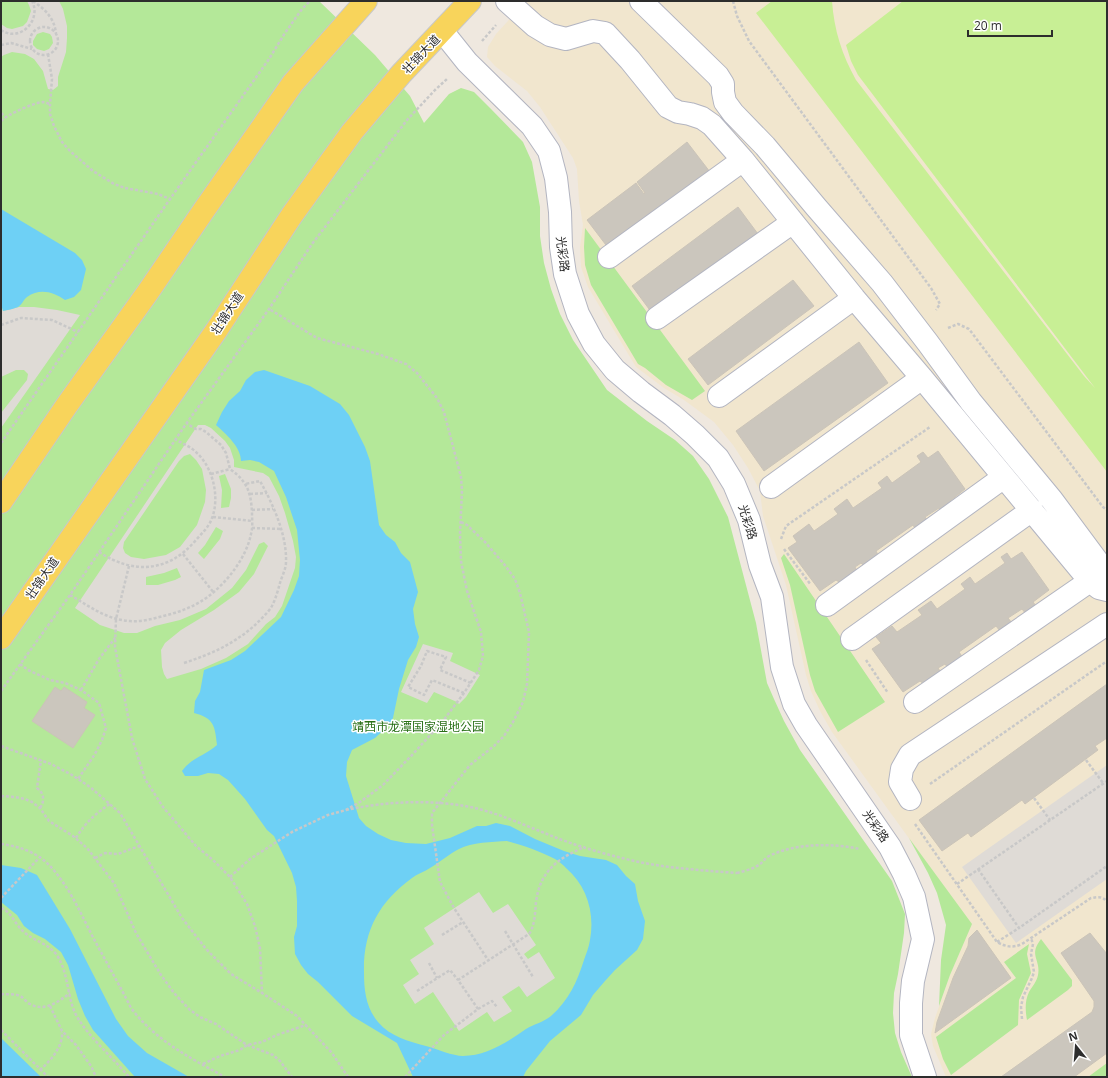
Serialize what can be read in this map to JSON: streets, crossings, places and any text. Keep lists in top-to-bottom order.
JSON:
{
  "streets": {
    "main road": ["壮锦大道"],
    "street": ["光彩路"]
  },
  "crossings": [
    ["壮锦大道", "光彩路"]
  ],
  "parks": ["靖西市龙潭国家湿地公园"],
  "scale_bar": "20 m",
  "north": "top"
}
